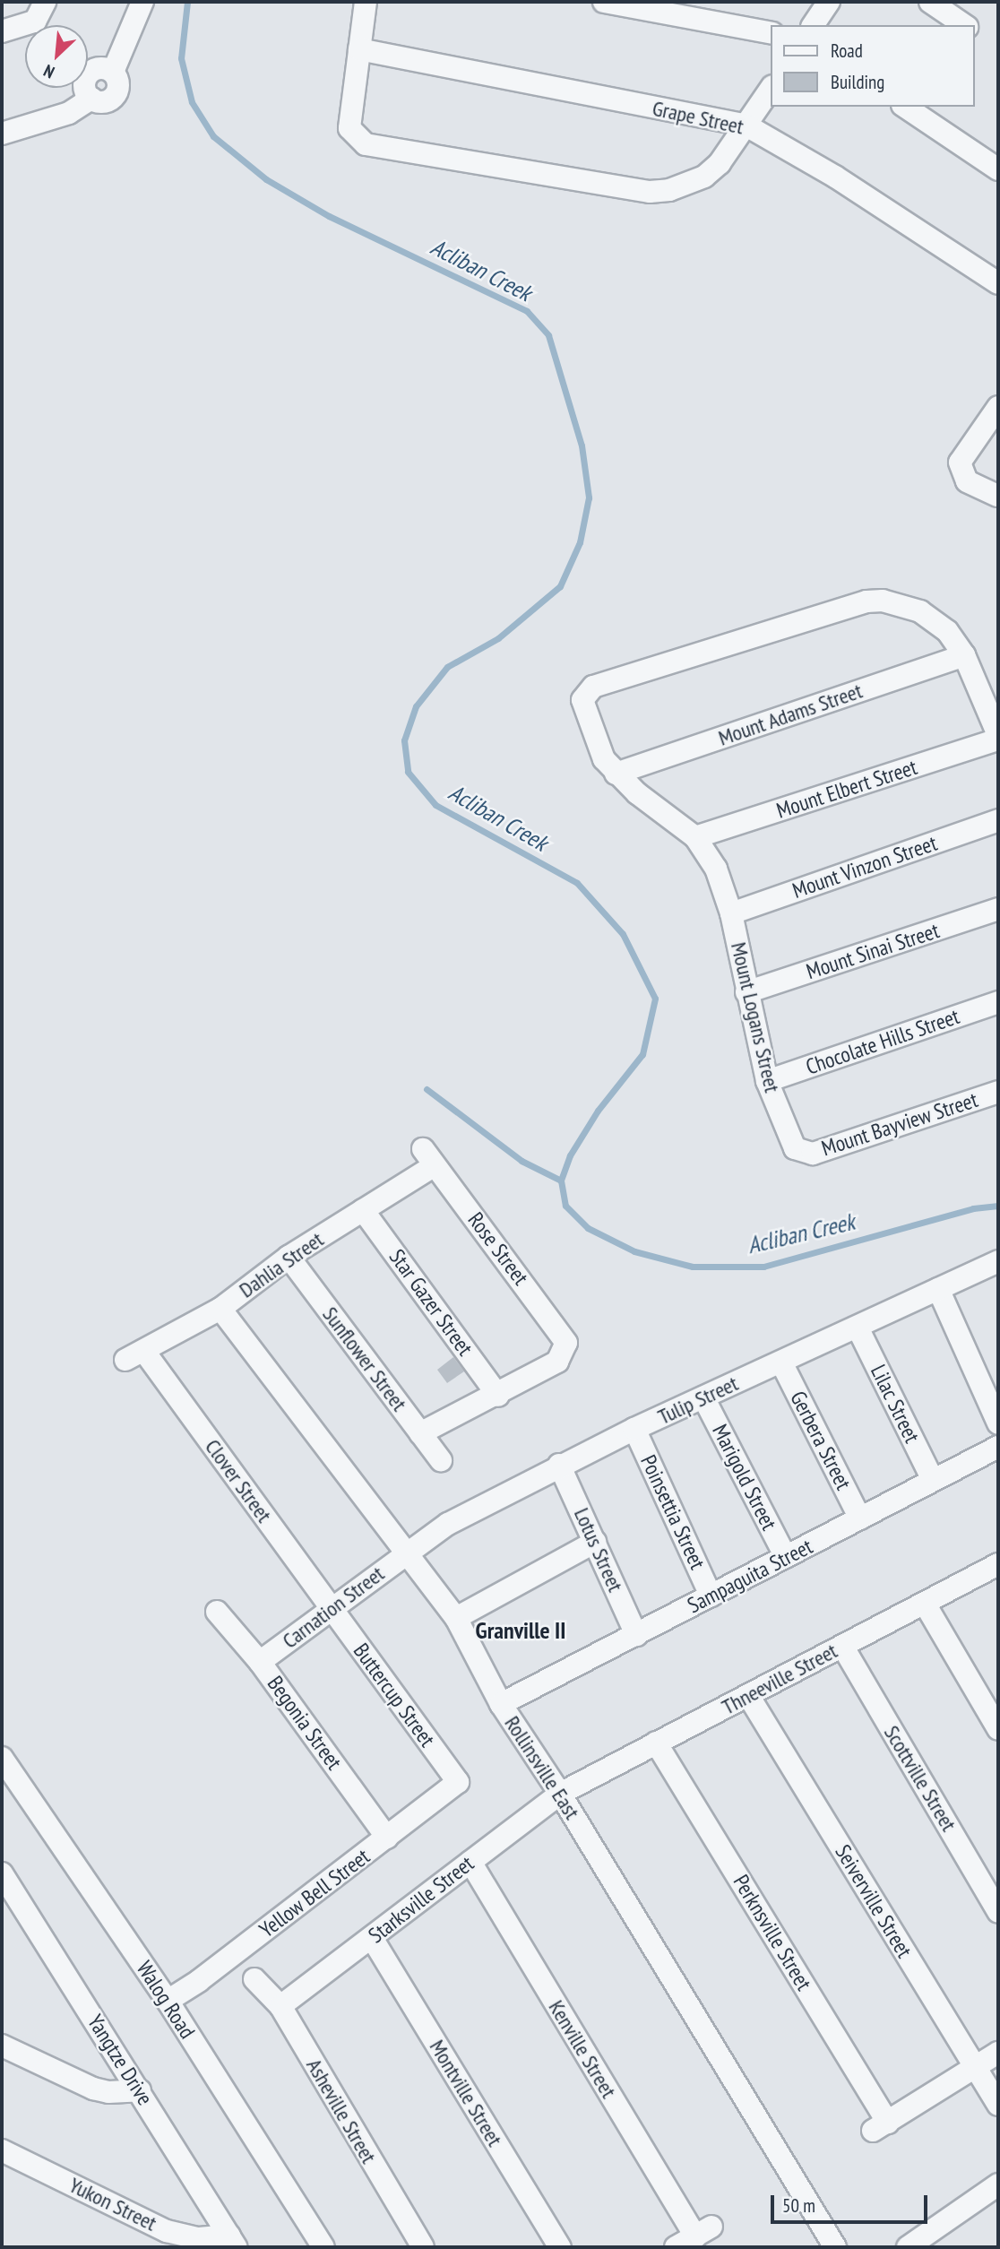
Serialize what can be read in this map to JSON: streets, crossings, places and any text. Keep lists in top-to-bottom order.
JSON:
{
  "streets": {
    "street": [
      "Grape Street",
      "Mount Adams Street",
      "Mount Elbert Street",
      "Mount Vinzon Street",
      "Mount Sinai Street",
      "Mount Logans Street",
      "Chocolate Hills Street",
      "Mount Bayview Street",
      "Rose Street",
      "Dahlia Street",
      "Star Gazer Street",
      "Sunflower Street",
      "Tulip Street",
      "Lilac Street",
      "Gerbera Street",
      "Marigold Street",
      "Clover Street",
      "Poinsettia Street",
      "Lotus Street",
      "Sampaguita Street",
      "Carnation Street",
      "Thneeville Street",
      "Buttercup Street",
      "Begonia Street",
      "Rollinsville East",
      "Scottville Street",
      "Yellow Bell Street",
      "Starksville Street",
      "Seiverville Street",
      "Perknsville Street",
      "Walog Road",
      "Kenville Street",
      "Yangtze Drive",
      "Montville Street",
      "Asheville Street",
      "Yukon Street"
    ]
  },
  "crossings": [
    ["Mount Adams Street", "Mount Logans Street"],
    ["Mount Elbert Street", "Mount Logans Street"],
    ["Mount Vinzon Street", "Mount Logans Street"],
    ["Mount Sinai Street", "Mount Logans Street"],
    ["Mount Logans Street", "Chocolate Hills Street"],
    ["Mount Logans Street", "Mount Bayview Street"],
    ["Rose Street", "Dahlia Street"],
    ["Rose Street", "Star Gazer Street"],
    ["Dahlia Street", "Star Gazer Street"],
    ["Dahlia Street", "Sunflower Street"],
    ["Dahlia Street", "Clover Street"],
    ["Dahlia Street", "Rollinsville East"],
    ["Tulip Street", "Lilac Street"],
    ["Tulip Street", "Gerbera Street"],
    ["Tulip Street", "Marigold Street"],
    ["Tulip Street", "Poinsettia Street"],
    ["Tulip Street", "Lotus Street"],
    ["Tulip Street", "Carnation Street"],
    ["Tulip Street", "Rollinsville East"],
    ["Lilac Street", "Sampaguita Street"],
    ["Gerbera Street", "Sampaguita Street"],
    ["Marigold Street", "Sampaguita Street"],
    ["Clover Street", "Carnation Street"],
    ["Clover Street", "Buttercup Street"],
    ["Poinsettia Street", "Sampaguita Street"],
    ["Lotus Street", "Sampaguita Street"],
    ["Sampaguita Street", "Rollinsville East"],
    ["Carnation Street", "Buttercup Street"],
    ["Carnation Street", "Begonia Street"],
    ["Carnation Street", "Rollinsville East"],
    ["Thneeville Street", "Rollinsville East"],
    ["Thneeville Street", "Scottville Street"],
    ["Thneeville Street", "Starksville Street"],
    ["Thneeville Street", "Seiverville Street"],
    ["Thneeville Street", "Perknsville Street"],
    ["Buttercup Street", "Yellow Bell Street"],
    ["Begonia Street", "Yellow Bell Street"],
    ["Rollinsville East", "Starksville Street"],
    ["Yellow Bell Street", "Walog Road"],
    ["Starksville Street", "Kenville Street"],
    ["Starksville Street", "Montville Street"],
    ["Starksville Street", "Asheville Street"],
    ["Seiverville Street", "Perknsville Street"],
    ["Yangtze Drive", "Yukon Street"]
  ],
  "districts": ["Granville II"],
  "water": ["Acliban Creek"],
  "legend": ["Road", "Building"],
  "scale_bar": "50 m",
  "north": "bottom left"
}
